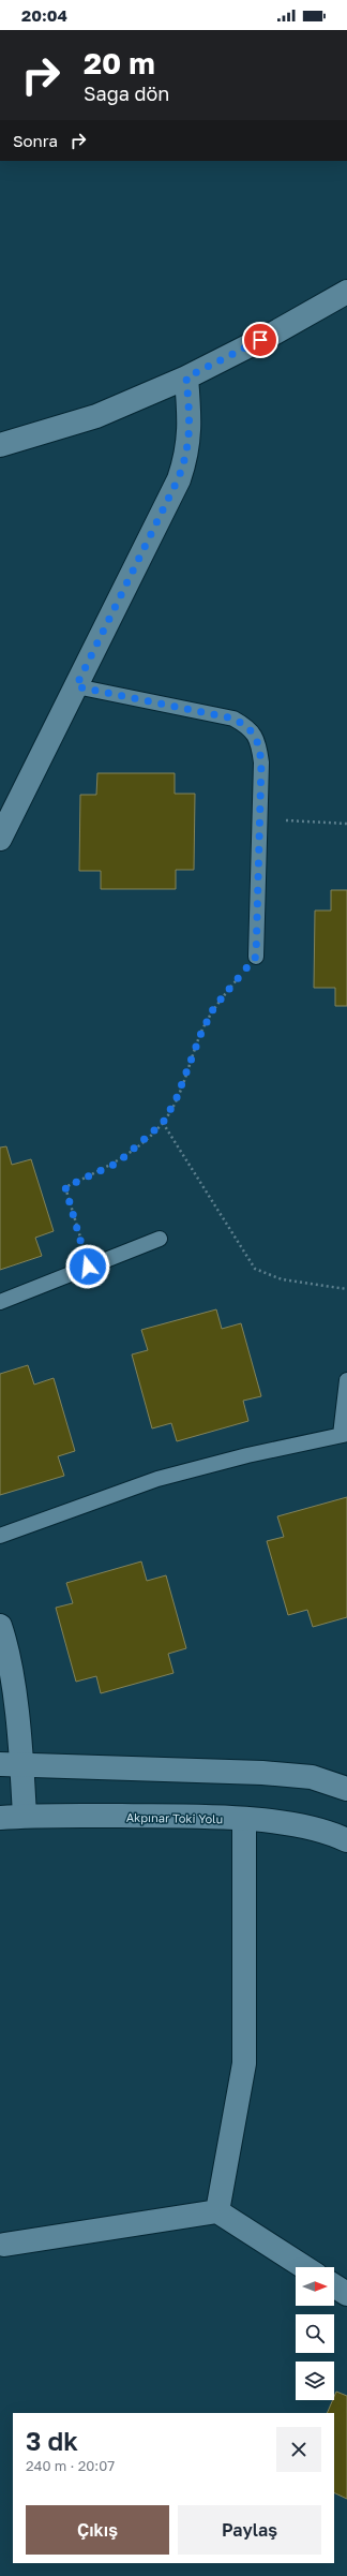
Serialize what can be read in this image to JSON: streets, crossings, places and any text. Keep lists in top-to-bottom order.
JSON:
{
  "streets": {
    "street": ["Akpınar Toki Yolu"]
  },
  "north": "right",
  "page": {
    "status": "20:04",
    "turn": ["20 m", "Sağa dön"],
    "then": "Sonra",
    "heading": ["3 dk", "240 m · 20:07"],
    "buttons": ["Çıkış", "Paylaş"]
  }
}
